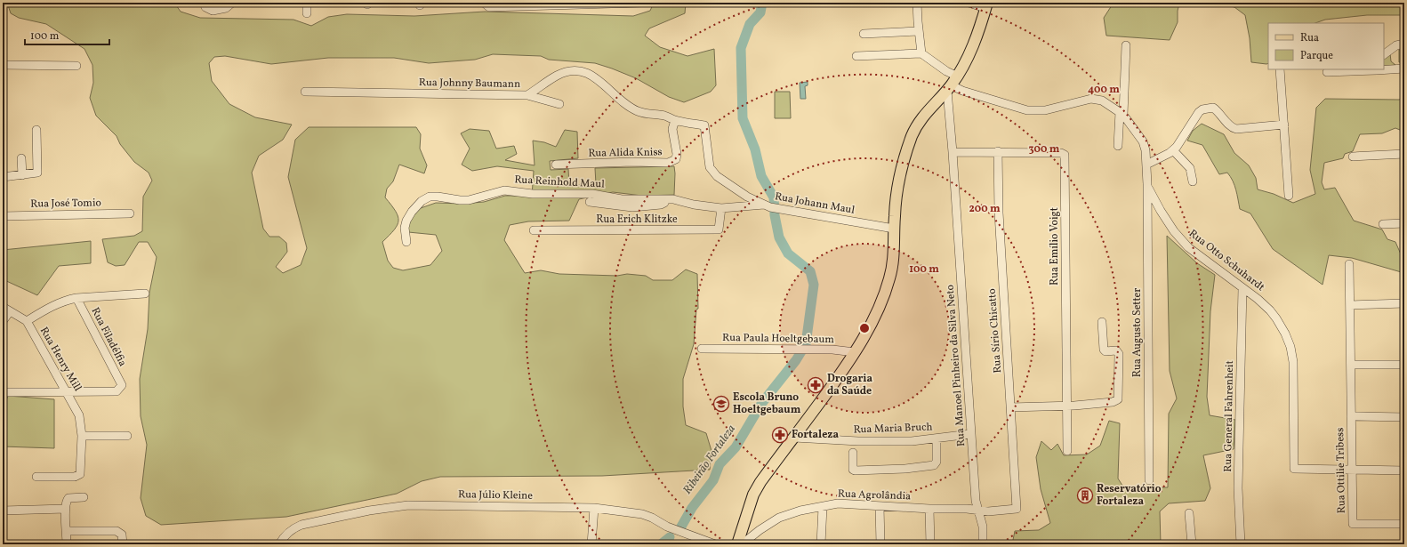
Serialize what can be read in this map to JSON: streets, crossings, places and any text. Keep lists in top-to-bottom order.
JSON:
{
  "streets": {
    "street": [
      "Rua Johnny Baumann",
      "Rua Alida Kniss",
      "Rua Reinhold Maul",
      "Rua José Tomio",
      "Rua Johann Maul",
      "Rua Erich Klitzke",
      "Rua Emílio Voigt",
      "Rua Otto Schuhardt",
      "Rua Sírio Chicatto",
      "Rua Augusto Setter",
      "Rua Filadélfia",
      "Rua Paula Hoeltgebaum",
      "Rua Henry Mill",
      "Rua Manoel Pinheiro da Silva Neto",
      "Rua General Fahrenheit",
      "Rua Maria Bruch",
      "Rua Ottilie Tribess",
      "Rua Júlio Kleine",
      "Rua Agrolândia"
    ]
  },
  "crossings": [
    ["Rua Johnny Baumann", "Rua Alida Kniss"],
    ["Rua Johnny Baumann", "Rua Johann Maul"],
    ["Rua Alida Kniss", "Rua Johann Maul"],
    ["Rua Reinhold Maul", "Rua Johann Maul"],
    ["Rua Reinhold Maul", "Rua Erich Klitzke"],
    ["Rua Emílio Voigt", "Rua Sírio Chicatto"],
    ["Rua Emílio Voigt", "Rua Manoel Pinheiro da Silva Neto"],
    ["Rua Otto Schuhardt", "Rua Augusto Setter"],
    ["Rua Otto Schuhardt", "Rua Manoel Pinheiro da Silva Neto"],
    ["Rua Otto Schuhardt", "Rua General Fahrenheit"],
    ["Rua Otto Schuhardt", "Rua Ottilie Tribess"],
    ["Rua Sírio Chicatto", "Rua Agrolândia"],
    ["Rua Filadélfia", "Rua Henry Mill"],
    ["Rua Manoel Pinheiro da Silva Neto", "Rua Maria Bruch"],
    ["Rua Manoel Pinheiro da Silva Neto", "Rua Agrolândia"]
  ],
  "water": ["Ribeirão Fortaleza"],
  "places": {
    "pharmacy": ["Drogaria da Saúde", "Fortaleza"],
    "school or university": ["Escola Bruno Hoeltgebaum"],
    "building": ["Reservatório Fortaleza"]
  },
  "legend": ["Rua", "Parque"],
  "scale_bar": "100 m",
  "rings": [
    "400 m",
    "300 m",
    "200 m",
    "100 m"
  ]
}
